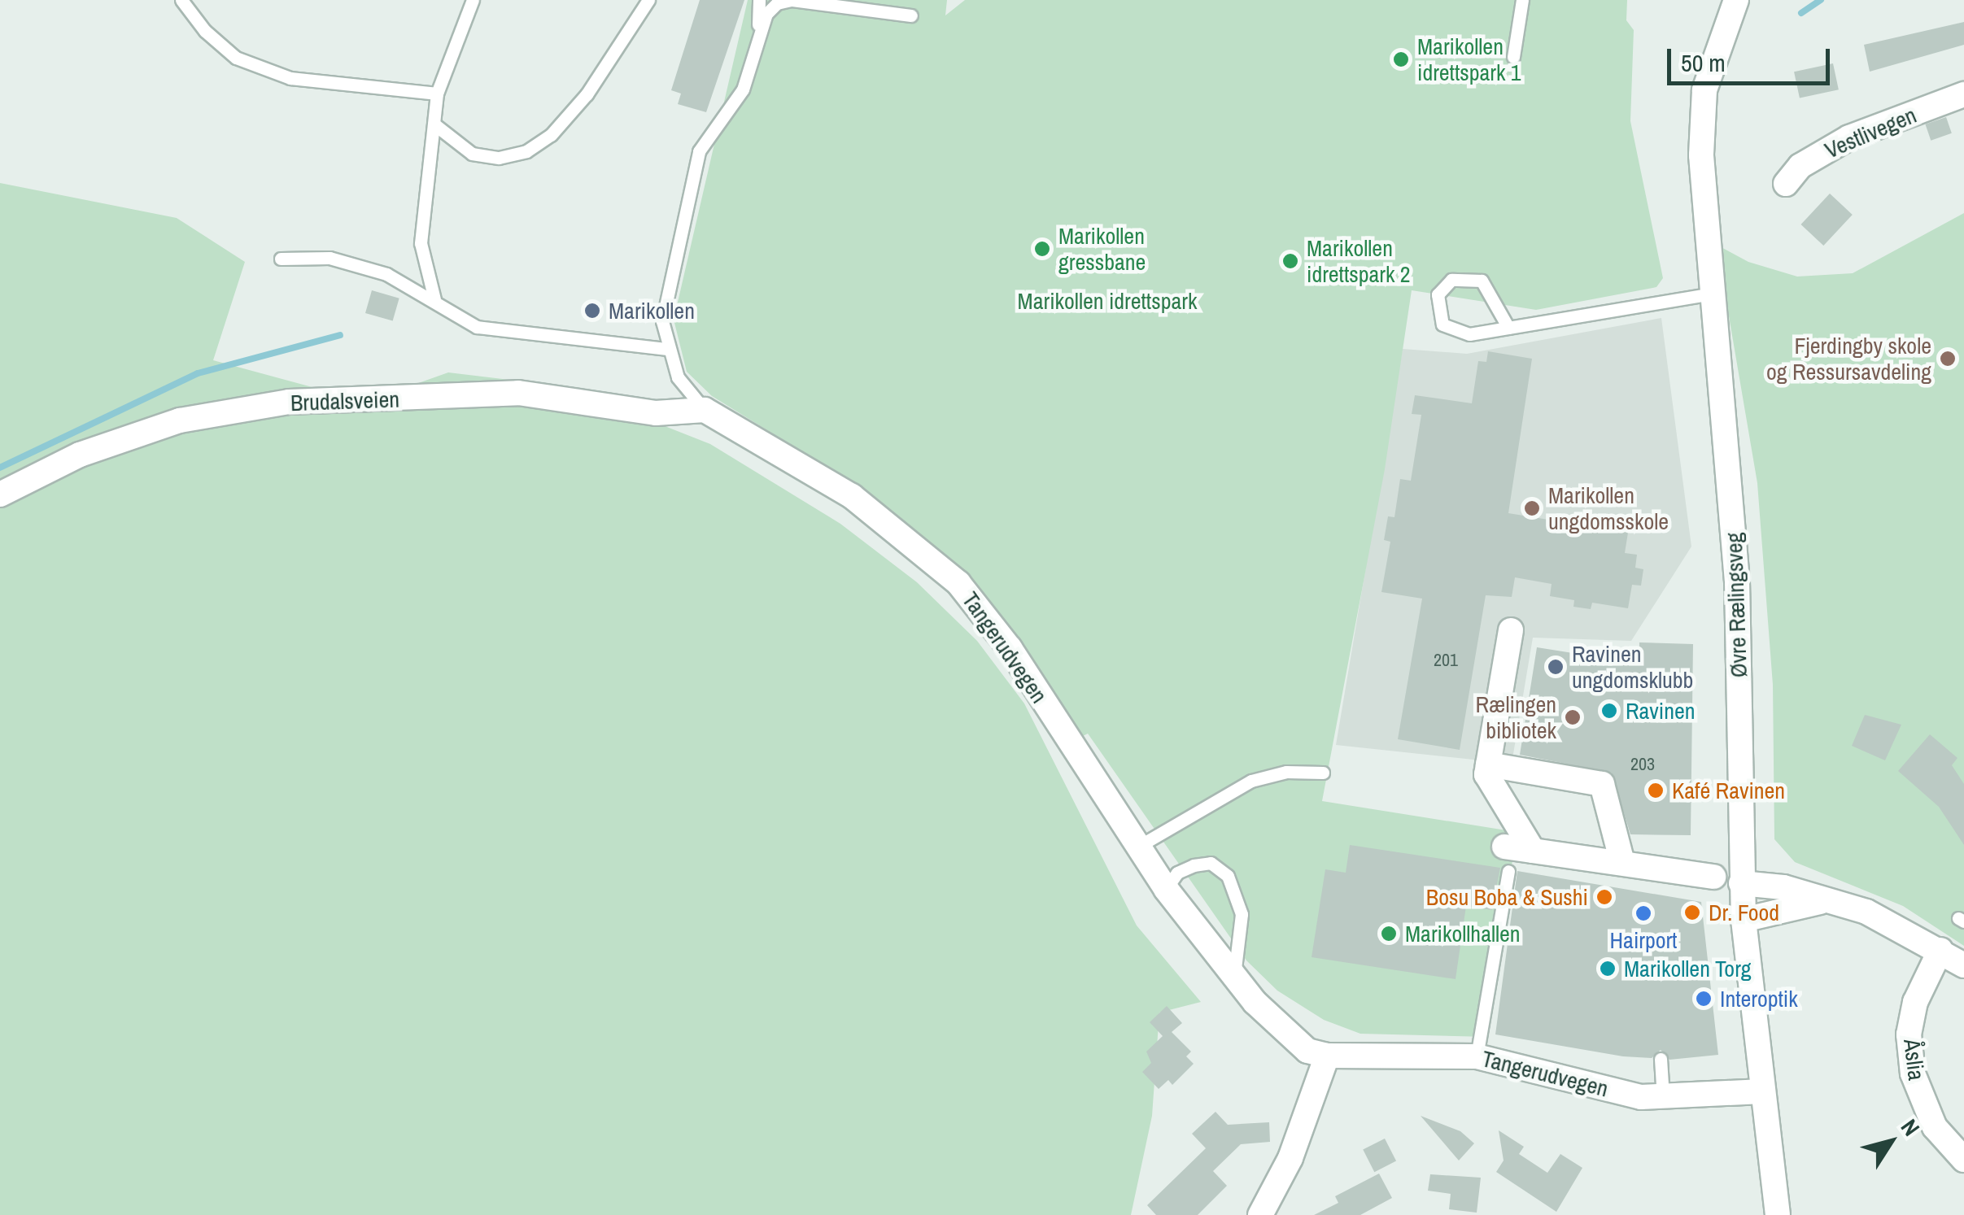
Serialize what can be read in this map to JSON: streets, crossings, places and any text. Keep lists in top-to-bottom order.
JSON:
{
  "streets": {
    "street": [
      "Vestlivegen",
      "Brudalsveien",
      "Øvre Rælingsveg",
      "Tangerudvegen",
      "Åslia"
    ]
  },
  "crossings": [
    ["Brudalsveien", "Tangerudvegen"],
    ["Øvre Rælingsveg", "Tangerudvegen"]
  ],
  "parks": ["Marikollen idrettspark"],
  "places": [
    "Marikollen idrettspark 1",
    "Marikollen gressbane",
    "Marikollen idrettspark 2",
    "Marikollen",
    "Fjerdingby skole og Ressursavdeling",
    "Marikollen ungdomsskole",
    "Ravinen ungdomsklubb",
    "Ravinen",
    "Rælingen bibliotek",
    "Kafé Ravinen",
    "Bosu Boba & Sushi",
    "Dr. Food",
    "Hairport",
    "Marikollhallen",
    "Marikollen Torg",
    "Interoptik"
  ],
  "house_numbers": ["201", "203"],
  "scale_bar": "50 m",
  "north": "top right"
}
